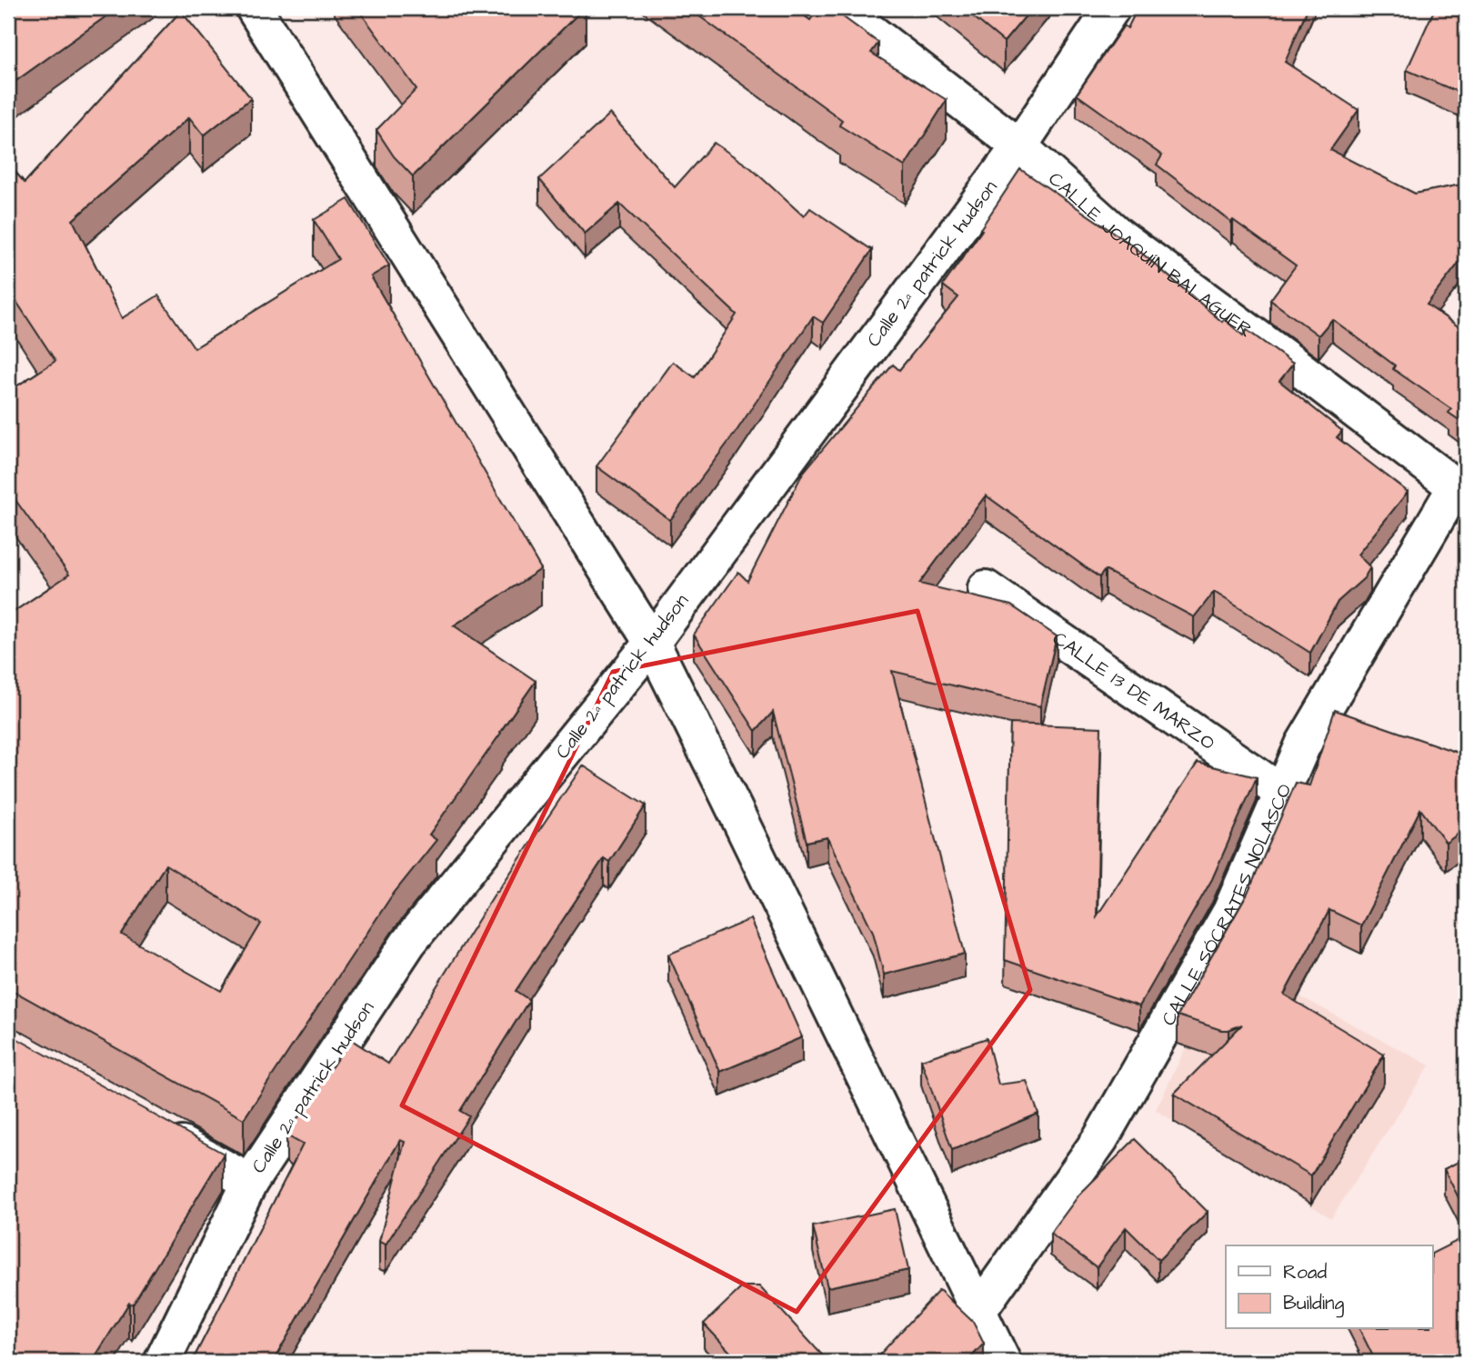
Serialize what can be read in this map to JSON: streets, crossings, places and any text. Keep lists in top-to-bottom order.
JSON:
{
  "streets": {
    "street": [
      "CALLE JOAQUÍN BALAGUER",
      "Calle 2ª patrick hudson",
      "CALLE 13 DE MARZO",
      "CALLE SÓCRATES NOLASCO"
    ]
  },
  "crossings": [
    ["CALLE JOAQUÍN BALAGUER", "Calle 2ª patrick hudson"],
    ["CALLE JOAQUÍN BALAGUER", "CALLE SÓCRATES NOLASCO"],
    ["CALLE 13 DE MARZO", "CALLE SÓCRATES NOLASCO"]
  ],
  "legend": ["Road", "Building"]
}
